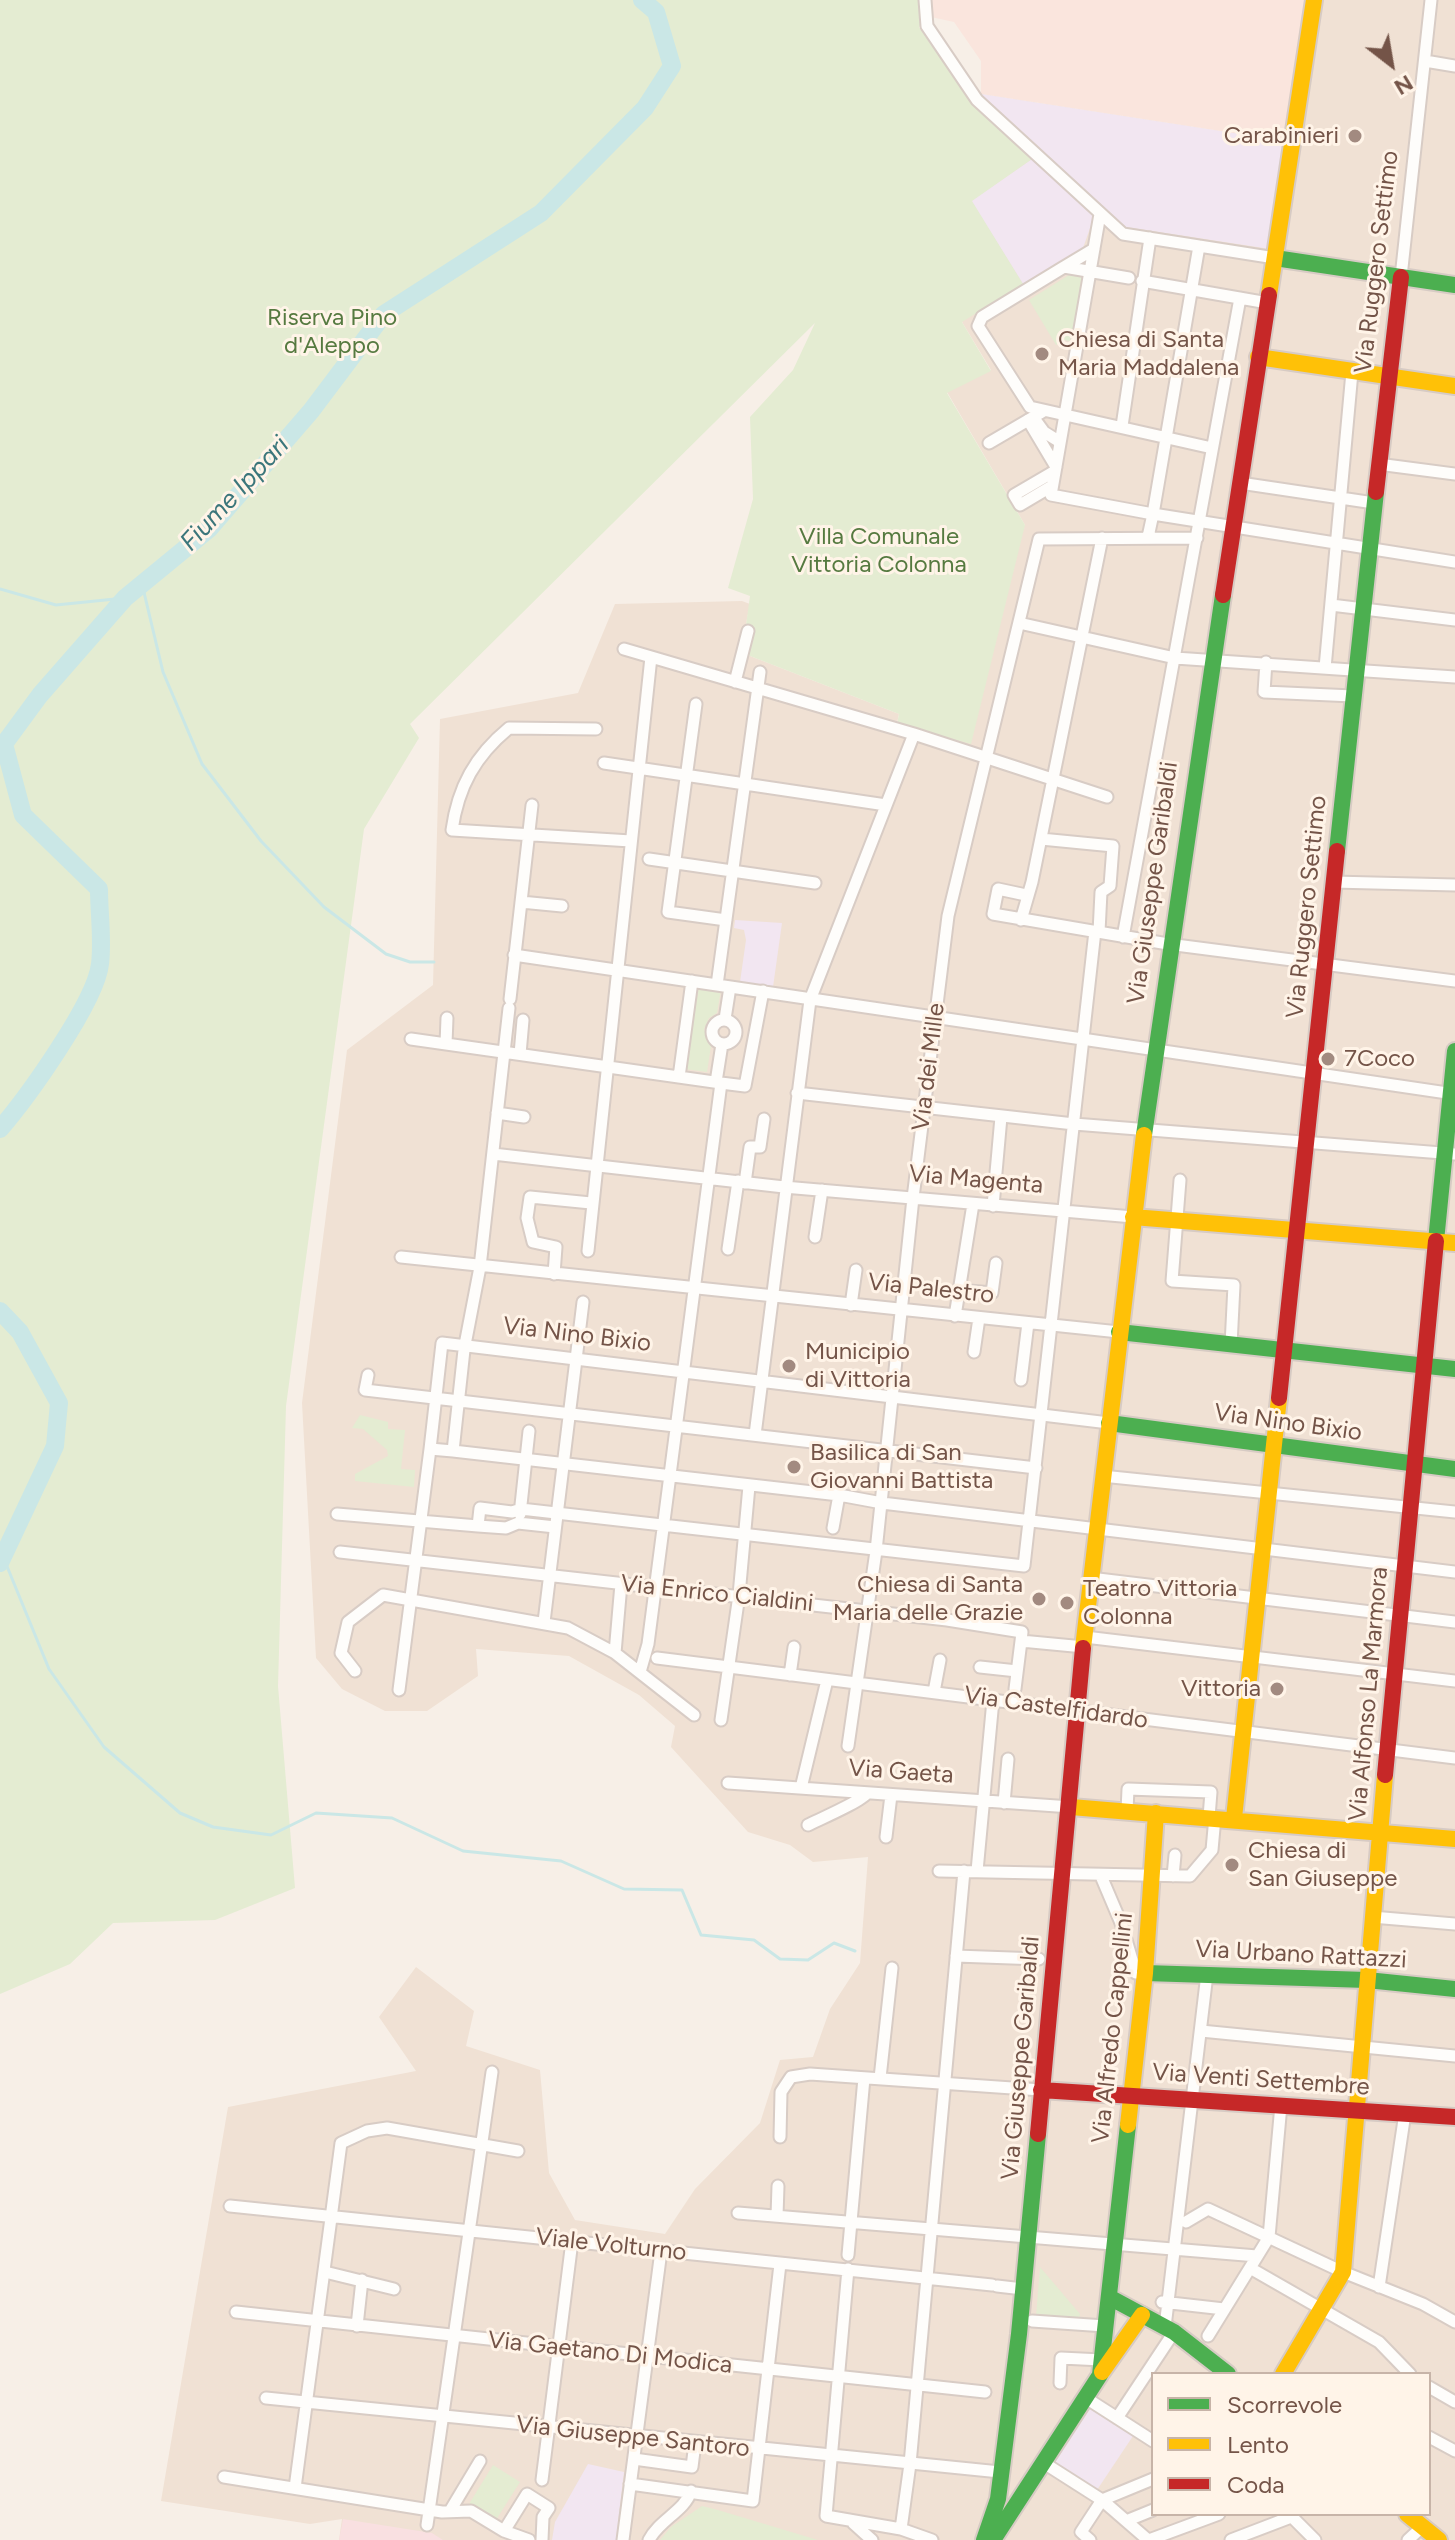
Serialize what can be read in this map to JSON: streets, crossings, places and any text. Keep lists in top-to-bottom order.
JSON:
{
  "streets": {
    "main road": [
      "Via Ruggero Settimo",
      "Via Giuseppe Garibaldi",
      "Via Magenta",
      "Via Palestro",
      "Via Nino Bixio",
      "Via Alfonso La Marmora",
      "Via Urbano Rattazzi",
      "Via Alfredo Cappellini",
      "Via Venti Settembre"
    ],
    "street": [
      "Via dei Mille",
      "Via Enrico Cialdini",
      "Via Castelfidardo",
      "Via Gaeta",
      "Viale Volturno",
      "Via Gaetano Di Modica",
      "Via Giuseppe Santoro"
    ]
  },
  "crossings": [
    ["Via Ruggero Settimo", "Via Magenta"],
    ["Via Ruggero Settimo", "Via Palestro"],
    ["Via Ruggero Settimo", "Via Nino Bixio"],
    ["Via Ruggero Settimo", "Via Enrico Cialdini"],
    ["Via Ruggero Settimo", "Via Castelfidardo"],
    ["Via Giuseppe Garibaldi", "Via Magenta"],
    ["Via Giuseppe Garibaldi", "Via Palestro"],
    ["Via Giuseppe Garibaldi", "Via Nino Bixio"],
    ["Via Giuseppe Garibaldi", "Via Enrico Cialdini"],
    ["Via Giuseppe Garibaldi", "Via Castelfidardo"],
    ["Via Giuseppe Garibaldi", "Via Gaeta"],
    ["Via Giuseppe Garibaldi", "Via Venti Settembre"],
    ["Via Giuseppe Garibaldi", "Viale Volturno"],
    ["Via Giuseppe Garibaldi", "Via Giuseppe Santoro"],
    ["Via dei Mille", "Via Magenta"],
    ["Via dei Mille", "Via Palestro"],
    ["Via dei Mille", "Via Enrico Cialdini"],
    ["Via dei Mille", "Via Castelfidardo"],
    ["Via Magenta", "Via Alfonso La Marmora"],
    ["Via Palestro", "Via Alfonso La Marmora"],
    ["Via Nino Bixio", "Via Alfonso La Marmora"],
    ["Via Enrico Cialdini", "Via Alfonso La Marmora"],
    ["Via Alfonso La Marmora", "Via Castelfidardo"],
    ["Via Alfonso La Marmora", "Via Urbano Rattazzi"],
    ["Via Alfonso La Marmora", "Via Venti Settembre"],
    ["Via Urbano Rattazzi", "Via Alfredo Cappellini"],
    ["Via Alfredo Cappellini", "Via Venti Settembre"]
  ],
  "water": ["Fiume Ippari"],
  "parks": ["Riserva Pino d'Aleppo", "Villa Comunale Vittoria Colonna"],
  "places": [
    "Carabinieri",
    "Chiesa di Santa Maria Maddalena",
    "7Coco",
    "Municipio di Vittoria",
    "Basilica di San Giovanni Battista",
    "Chiesa di Santa Maria delle Grazie",
    "Teatro Vittoria Colonna",
    "Vittoria",
    "Chiesa di San Giuseppe"
  ],
  "legend": ["Scorrevole", "Lento", "Coda"],
  "north": "bottom right"
}
